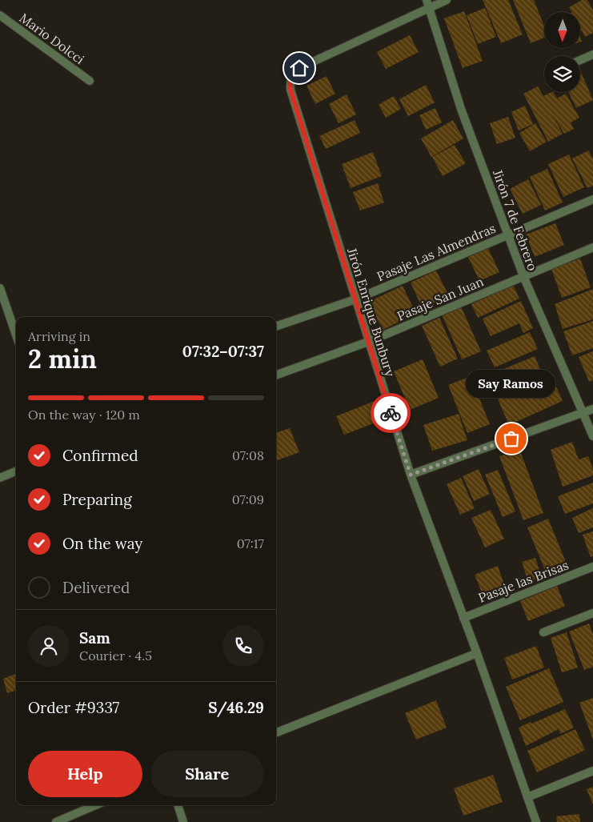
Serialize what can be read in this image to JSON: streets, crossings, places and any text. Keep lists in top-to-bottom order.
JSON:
{
  "streets": {
    "street": [
      "Mario Dolcci",
      "Jirón 7 de Febrero",
      "Pasaje Las Almendras",
      "Pasaje San Juan",
      "Jirón Enrique Bunbury",
      "Pasaje las Brisas"
    ]
  },
  "crossings": [
    ["Jirón 7 de Febrero", "Pasaje Las Almendras"],
    ["Jirón 7 de Febrero", "Pasaje San Juan"],
    ["Jirón 7 de Febrero", "Jirón Enrique Bunbury"],
    ["Pasaje Las Almendras", "Jirón Enrique Bunbury"],
    ["Pasaje San Juan", "Jirón Enrique Bunbury"],
    ["Jirón Enrique Bunbury", "Pasaje las Brisas"]
  ],
  "places": ["Say Ramos"],
  "north": "bottom",
  "page": {
    "heading": ["2 min", "Arriving in", "07:32–07:37"],
    "panel": [
      "Sam",
      "Courier · 4.5",
      "Order #9337",
      "S/46.29"
    ],
    "bubble": "Say Ramos",
    "bar": "On the way · 120 m",
    "list": [
      ["Confirmed", "07:08"],
      ["Preparing", "07:09"],
      ["On the way", "07:17"],
      "Delivered"
    ],
    "buttons": ["Help", "Share"]
  }
}
